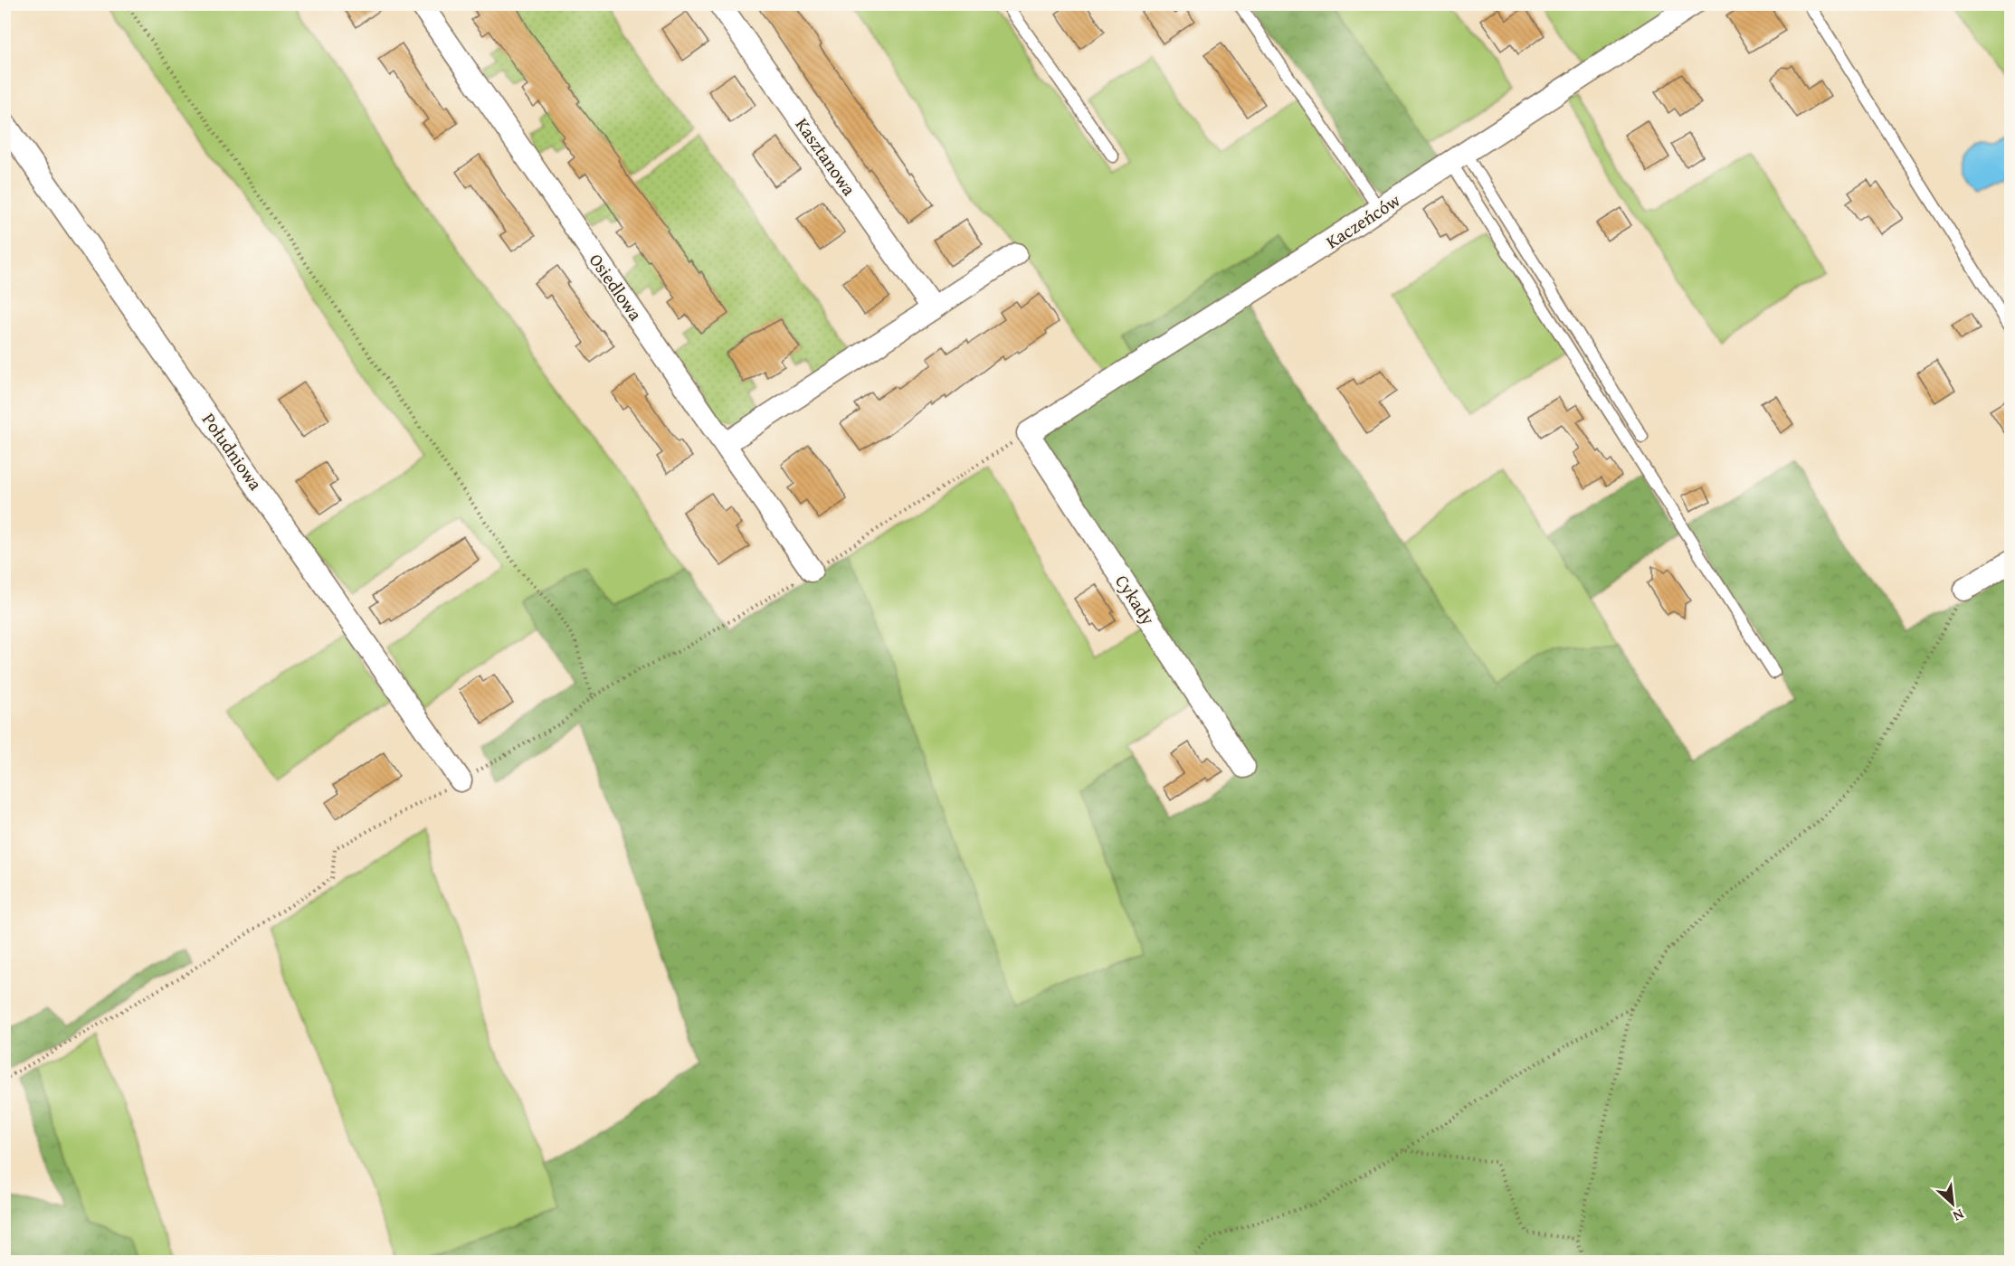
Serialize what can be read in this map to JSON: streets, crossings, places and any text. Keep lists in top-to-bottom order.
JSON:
{
  "streets": {
    "street": [
      "Kasztanowa",
      "Kaczeńców",
      "Osiedlowa",
      "Południowa",
      "Cykady"
    ]
  },
  "crossings": [
    ["Kaczeńców", "Cykady"]
  ],
  "north": "bottom right"
}
